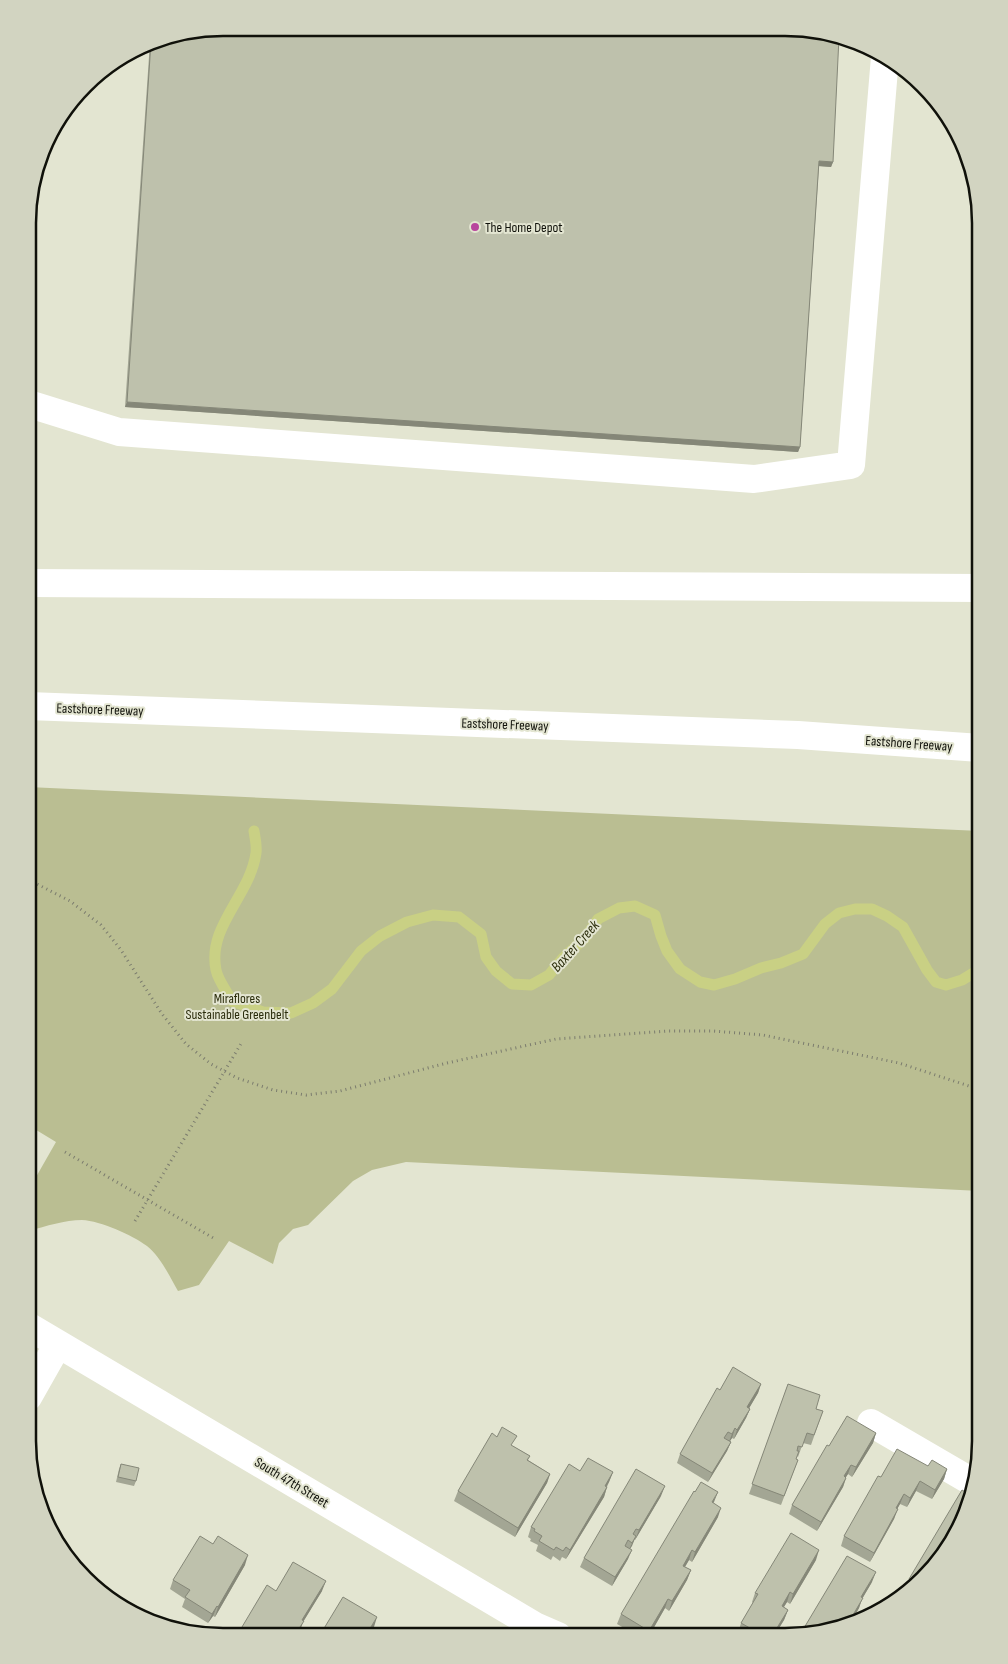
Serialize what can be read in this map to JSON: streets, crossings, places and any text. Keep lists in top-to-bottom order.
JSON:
{
  "streets": {
    "main road": ["Eastshore Freeway", "South 47th Street"]
  },
  "water": ["Baxter Creek"],
  "parks": ["Miraflores Sustainable Greenbelt"],
  "places": ["The Home Depot"]
}
